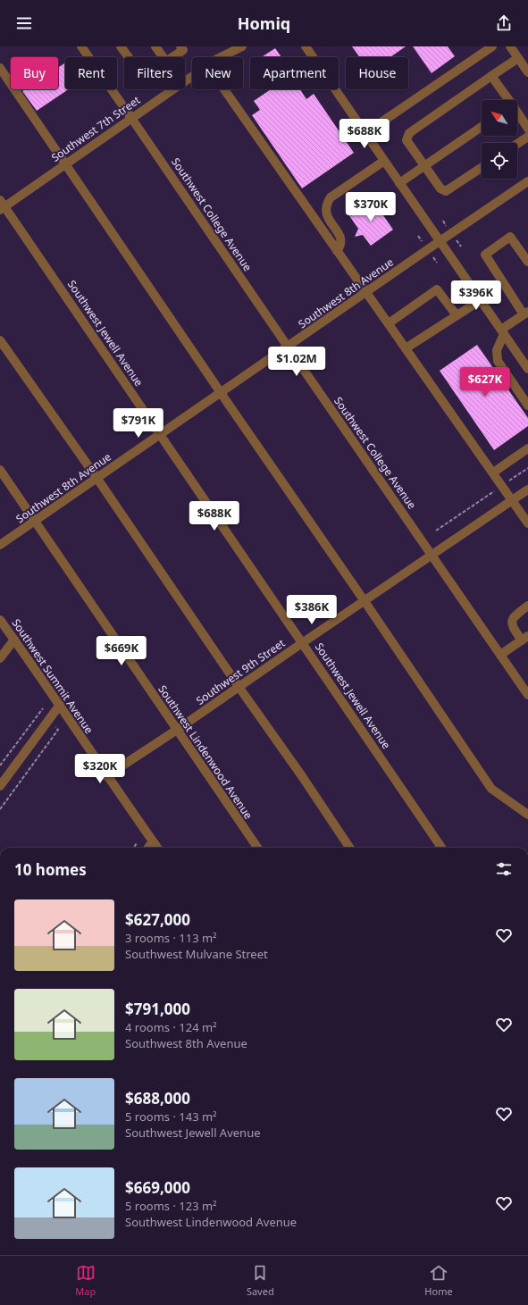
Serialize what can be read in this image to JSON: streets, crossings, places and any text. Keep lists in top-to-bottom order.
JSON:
{
  "streets": {
    "street": [
      "Southwest 7th Street",
      "Southwest College Avenue",
      "Southwest 8th Avenue",
      "Southwest Jewell Avenue",
      "Southwest 9th Street",
      "Southwest Summit Avenue",
      "Southwest Lindenwood Avenue"
    ]
  },
  "crossings": [
    ["Southwest 7th Street", "Southwest College Avenue"],
    ["Southwest 7th Street", "Southwest Jewell Avenue"],
    ["Southwest College Avenue", "Southwest 8th Avenue"],
    ["Southwest College Avenue", "Southwest 9th Street"],
    ["Southwest 8th Avenue", "Southwest Jewell Avenue"],
    ["Southwest 8th Avenue", "Southwest Lindenwood Avenue"],
    ["Southwest Jewell Avenue", "Southwest 9th Street"],
    ["Southwest 9th Street", "Southwest Summit Avenue"],
    ["Southwest 9th Street", "Southwest Lindenwood Avenue"]
  ],
  "north": "top left",
  "page": {
    "header": "Homiq",
    "chip": [
      "Buy",
      "Rent",
      "Filters",
      "New",
      "Apartment",
      "House"
    ],
    "price": [
      "$688K",
      "$370K",
      "$396K",
      "$1.02M",
      "$627K",
      "$791K",
      "$688K",
      "$386K",
      "$669K",
      "$320K"
    ],
    "heading": "10 homes",
    "list": [
      {
        "name": "$627,000",
        "note": "3 rooms · 113 m² · Southwest Mulvane Street"
      },
      {
        "name": "$791,000",
        "note": "4 rooms · 124 m² · Southwest 8th Avenue"
      },
      {
        "name": "$688,000",
        "note": "5 rooms · 143 m² · Southwest Jewell Avenue"
      },
      {
        "name": "$669,000",
        "note": "5 rooms · 123 m² · Southwest Lindenwood Avenue"
      }
    ],
    "tabs": ["Map", "Saved", "Home"]
  }
}
